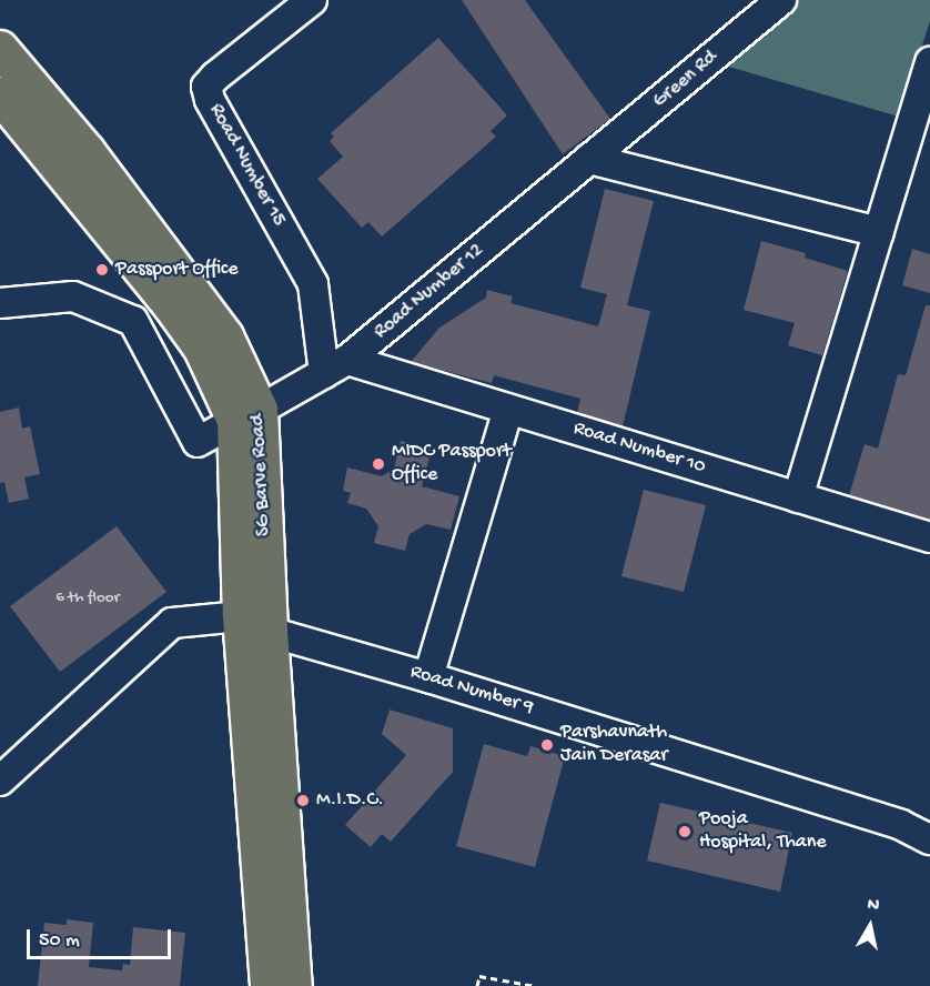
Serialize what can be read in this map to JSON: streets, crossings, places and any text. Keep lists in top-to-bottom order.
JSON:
{
  "streets": {
    "main road": ["SG Barve Road"],
    "street": [
      "Green Rd",
      "Road Number 15",
      "Road Number 12",
      "Road Number 10",
      "Road Number 9"
    ]
  },
  "crossings": [
    ["Green Rd", "Road Number 12"],
    ["Road Number 15", "Road Number 12"],
    ["Road Number 15", "Road Number 10"],
    ["Road Number 12", "Road Number 10"],
    ["Road Number 12", "SG Barve Road"],
    ["SG Barve Road", "Road Number 9"]
  ],
  "places": [
    "Passport Office",
    "MIDC Passport Office",
    "Parshavnath Jain Derasar",
    "M.I.D.C.",
    "Pooja Hospital, Thane"
  ],
  "house_numbers": ["6 th floor"],
  "scale_bar": "50 m",
  "north": "top"
}
